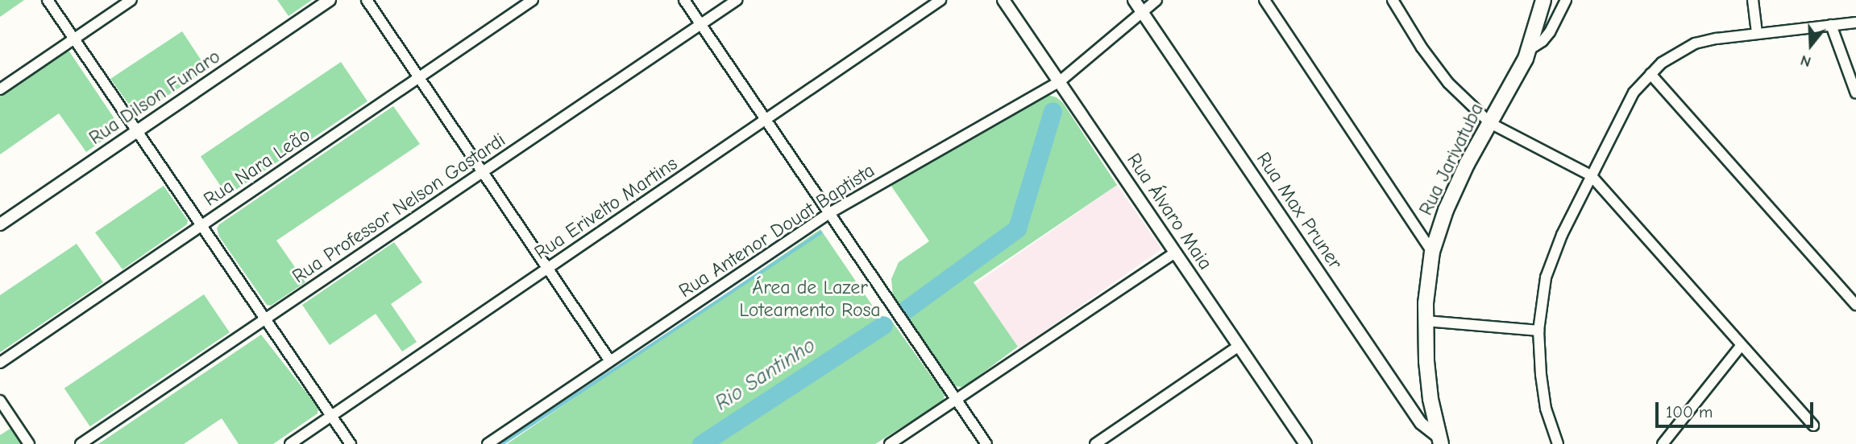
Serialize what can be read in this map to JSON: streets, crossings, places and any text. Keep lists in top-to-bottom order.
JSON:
{
  "streets": {
    "main road": ["Rua Jarivatuba"],
    "street": [
      "Rua Dilson Funaro",
      "Rua Nara Leão",
      "Rua Professor Nelson Gastardi",
      "Rua Erivelto Martins",
      "Rua Max Pruner",
      "Rua Álvaro Maia",
      "Rua Antenor Douat Baptista"
    ]
  },
  "crossings": [
    ["Rua Jarivatuba", "Rua Max Pruner"],
    ["Rua Max Pruner", "Rua Antenor Douat Baptista"],
    ["Rua Álvaro Maia", "Rua Antenor Douat Baptista"]
  ],
  "water": ["Rio Santinho"],
  "parks": ["Área de Lazer Loteamento Rosa"],
  "scale_bar": "100 m",
  "north": "bottom"
}
